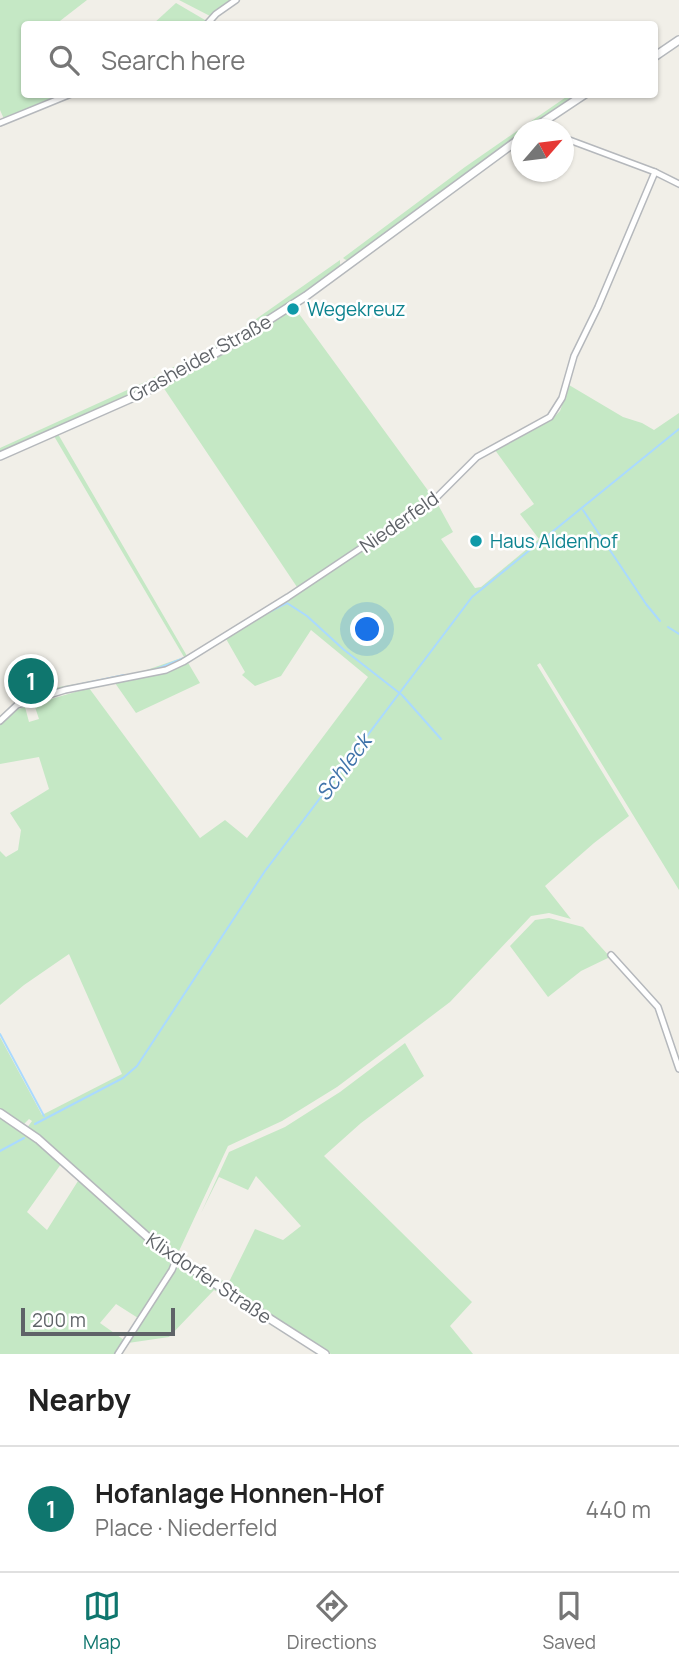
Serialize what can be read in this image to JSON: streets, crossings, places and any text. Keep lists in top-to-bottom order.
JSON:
{
  "streets": {
    "street": ["Grasheider Straße", "Niederfeld", "Klixdorfer Straße"]
  },
  "water": ["Schleck"],
  "places": ["Wegekreuz", "Haus Aldenhof"],
  "scale_bar": "200 m",
  "north": "top right",
  "page": {
    "search": "Search here",
    "pins": "1",
    "scale": "200 m",
    "heading": "Nearby",
    "list": [
      {
        "mark": "1",
        "name": "Hofanlage Honnen-Hof",
        "note": "Place · Niederfeld",
        "value": "440 m"
      }
    ],
    "nav": ["Map", "Directions", "Saved"]
  }
}
